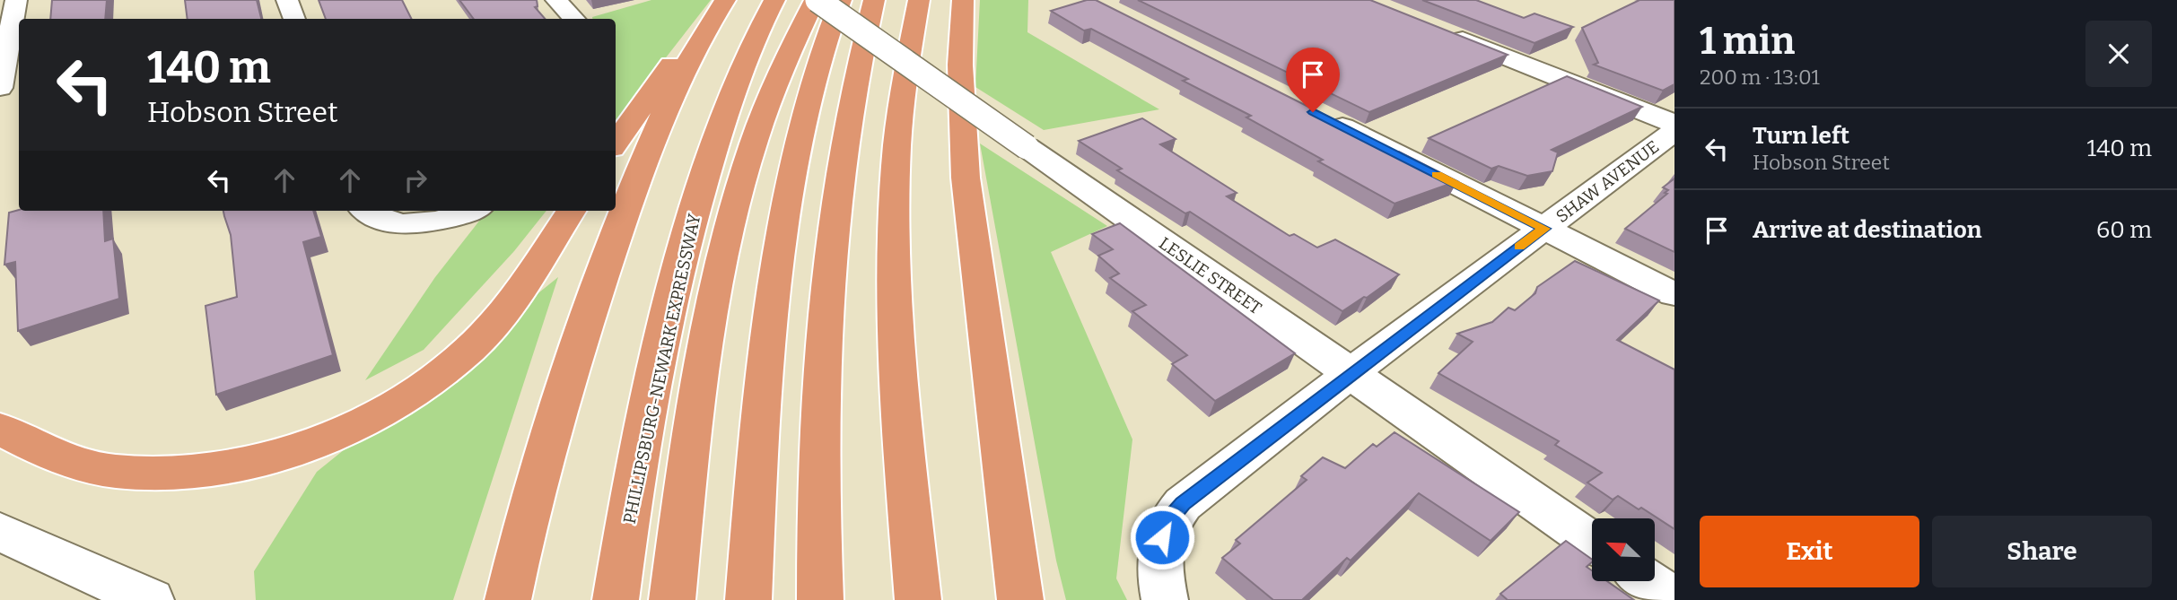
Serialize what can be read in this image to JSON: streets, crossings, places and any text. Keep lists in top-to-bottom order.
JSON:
{
  "streets": {
    "highway": ["PHILLIPSBURG-NEWARK EXPRESSWAY"],
    "street": ["SHAW AVENUE", "LESLIE STREET"]
  },
  "crossings": [
    ["SHAW AVENUE", "LESLIE STREET"]
  ],
  "north": "top left",
  "page": {
    "heading": ["1 min", "200 m · 13:01"],
    "turn": ["140 m", "Hobson Street"],
    "list": [
      {
        "name": "Turn left",
        "note": "Hobson Street",
        "value": "140 m"
      },
      {
        "name": "Arrive at destination",
        "value": "60 m"
      }
    ],
    "buttons": ["Exit", "Share"]
  }
}
